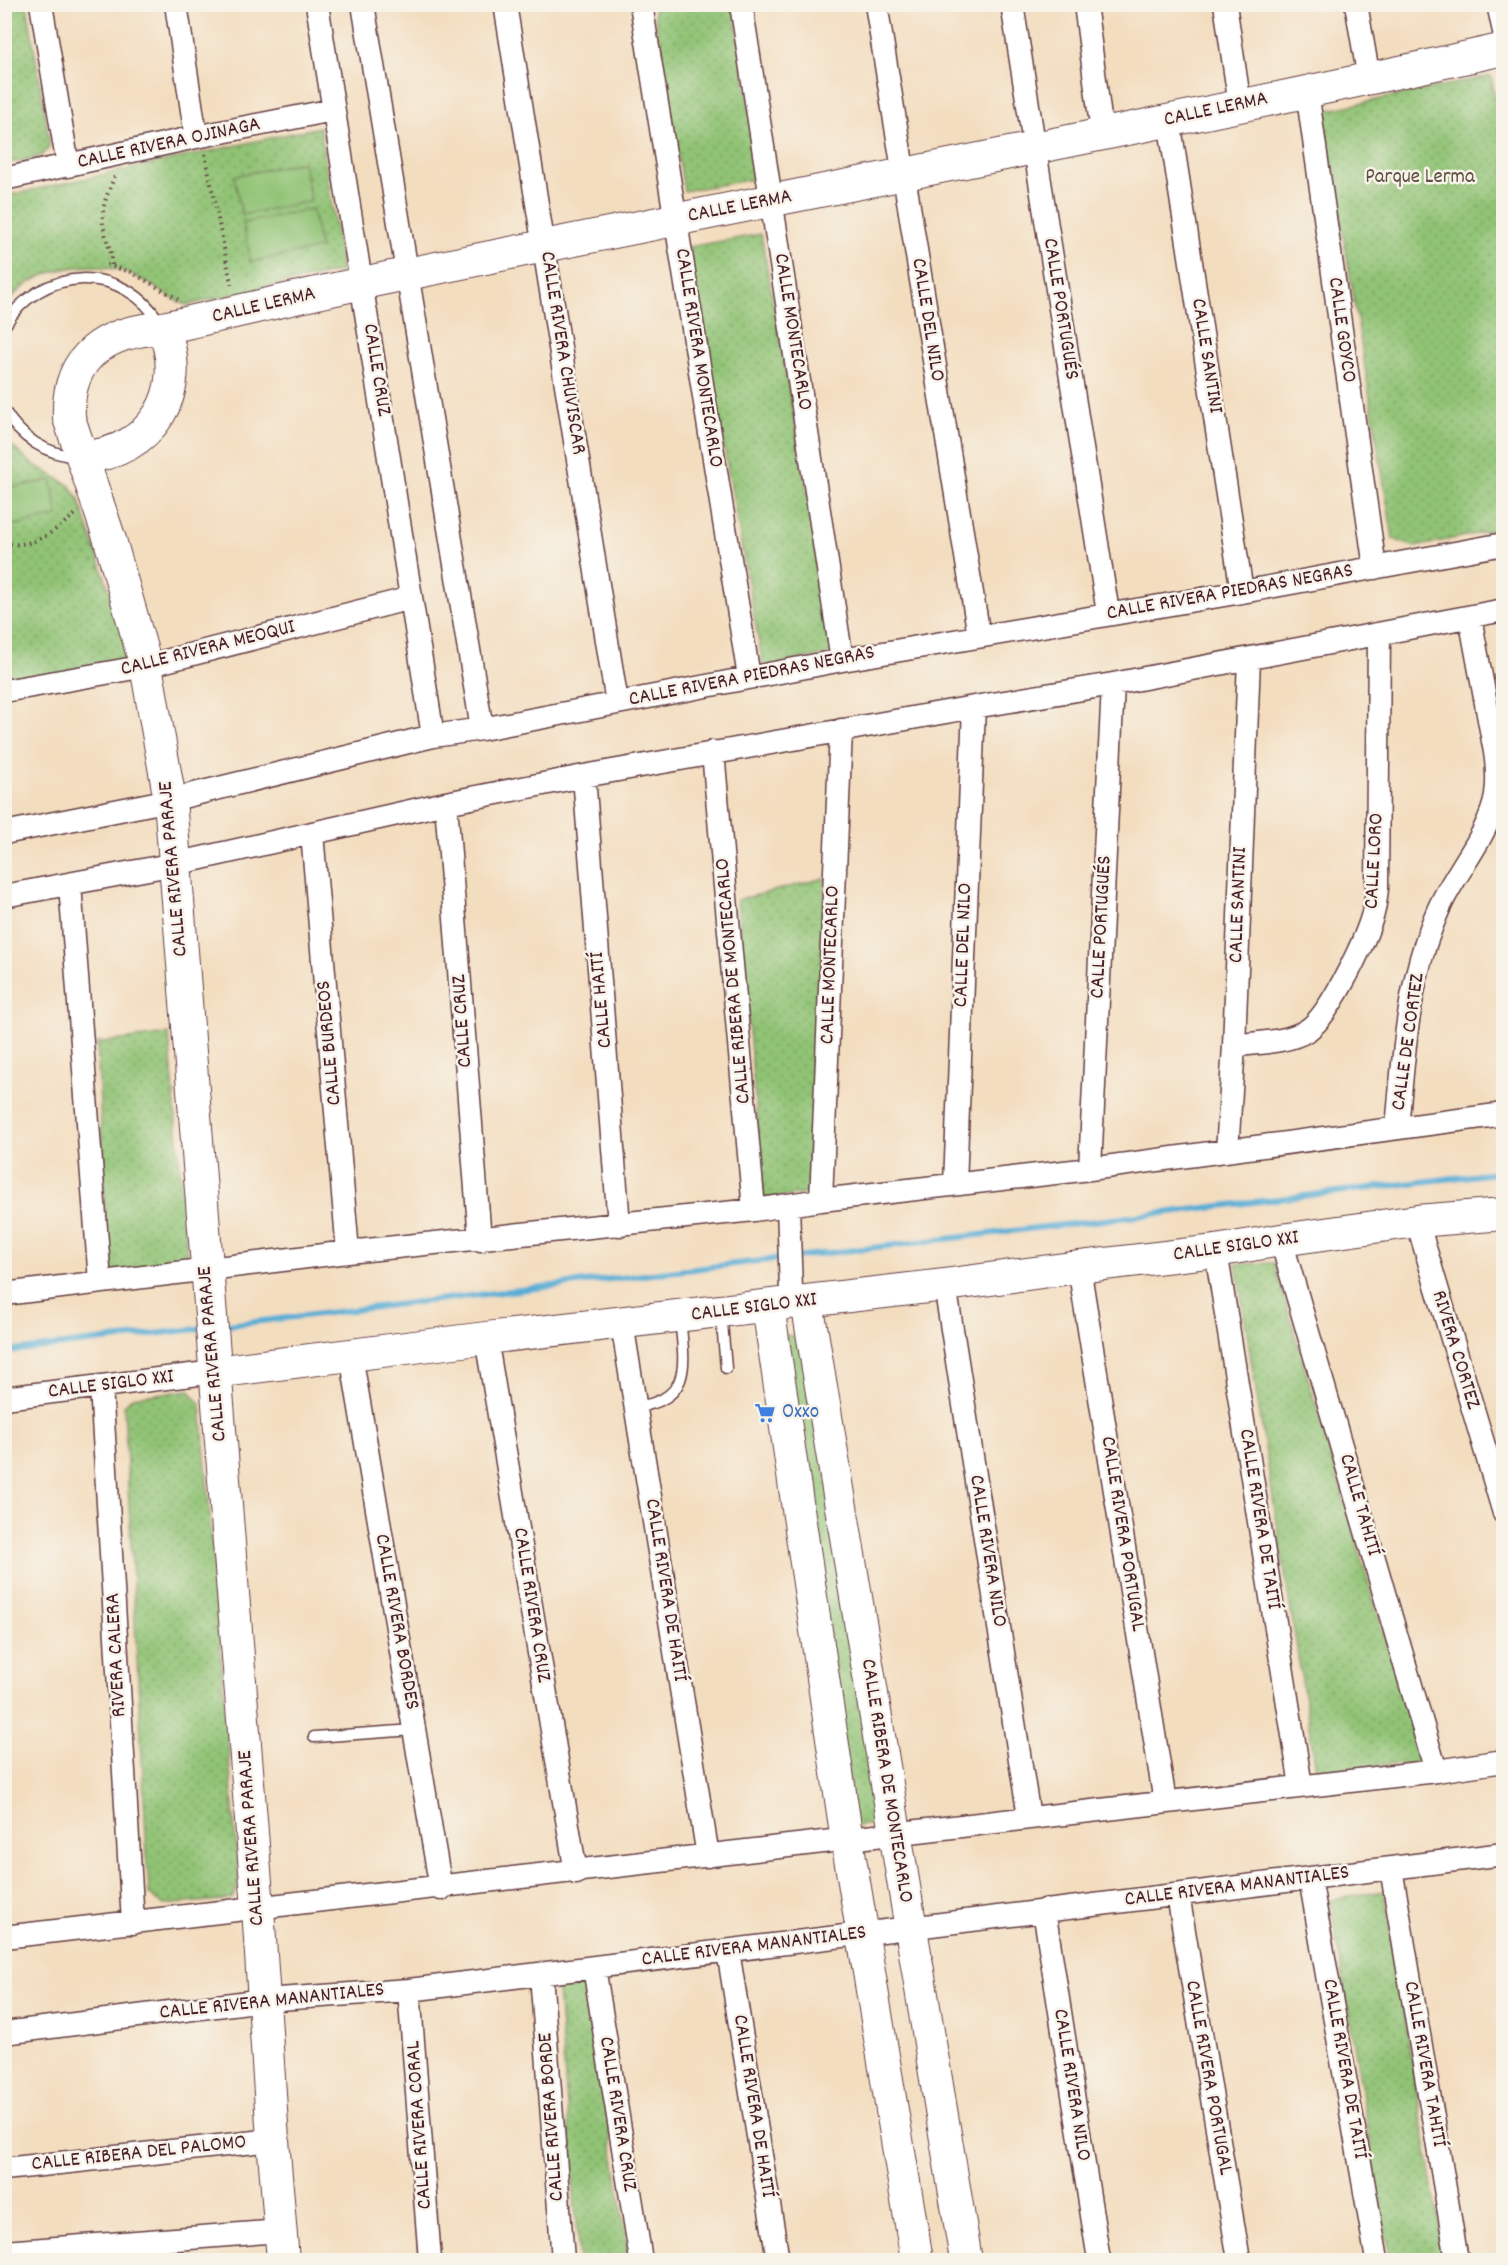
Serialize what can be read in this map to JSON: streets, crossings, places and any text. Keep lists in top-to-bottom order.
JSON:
{
  "streets": {
    "street": [
      "CALLE LERMA",
      "CALLE RIVERA OJINAGA",
      "CALLE PORTUGUÉS",
      "CALLE DEL NILO",
      "CALLE GOYCO",
      "CALLE MONTECARLO",
      "CALLE RIVERA CHUVISCAR",
      "CALLE SANTINI",
      "CALLE RIVERA MONTECARLO",
      "CALLE CRUZ",
      "CALLE RIVERA PIEDRAS NEGRAS",
      "CALLE RIVERA MEOQUI",
      "CALLE LORO",
      "CALLE RIVERA PARAJE",
      "CALLE RIBERA DE MONTECARLO",
      "CALLE HAITÍ",
      "CALLE DE CORTEZ",
      "CALLE BURDEOS",
      "CALLE SIGLO XXI",
      "RIVERA CORTEZ",
      "CALLE TAHITÍ",
      "CALLE RIVERA DE TAITÍ",
      "CALLE RIVERA PORTUGAL",
      "CALLE RIVERA NILO",
      "CALLE RIVERA DE HAITÍ",
      "CALLE RIVERA CRUZ",
      "CALLE RIVERA BORDES",
      "RIVERA CALERA",
      "CALLE RIVERA MANANTIALES",
      "CALLE RIVERA TAHITÍ",
      "CALLE RIVERA BORDE",
      "CALLE RIVERA CORAL",
      "CALLE RIBERA DEL PALOMO"
    ]
  },
  "crossings": [
    ["CALLE LERMA", "CALLE PORTUGUÉS"],
    ["CALLE LERMA", "CALLE DEL NILO"],
    ["CALLE LERMA", "CALLE GOYCO"],
    ["CALLE LERMA", "CALLE MONTECARLO"],
    ["CALLE LERMA", "CALLE RIVERA CHUVISCAR"],
    ["CALLE LERMA", "CALLE SANTINI"],
    ["CALLE LERMA", "CALLE RIVERA MONTECARLO"],
    ["CALLE LERMA", "CALLE CRUZ"],
    ["CALLE LERMA", "CALLE RIVERA PARAJE"],
    ["CALLE RIVERA OJINAGA", "CALLE CRUZ"],
    ["CALLE PORTUGUÉS", "CALLE RIVERA PIEDRAS NEGRAS"],
    ["CALLE DEL NILO", "CALLE RIVERA PIEDRAS NEGRAS"],
    ["CALLE GOYCO", "CALLE RIVERA PIEDRAS NEGRAS"],
    ["CALLE MONTECARLO", "CALLE RIVERA PIEDRAS NEGRAS"],
    ["CALLE RIVERA CHUVISCAR", "CALLE RIVERA PIEDRAS NEGRAS"],
    ["CALLE SANTINI", "CALLE RIVERA PIEDRAS NEGRAS"],
    ["CALLE SANTINI", "CALLE LORO"],
    ["CALLE RIVERA MONTECARLO", "CALLE RIVERA PIEDRAS NEGRAS"],
    ["CALLE CRUZ", "CALLE RIVERA PIEDRAS NEGRAS"],
    ["CALLE CRUZ", "CALLE RIVERA MEOQUI"],
    ["CALLE RIVERA PIEDRAS NEGRAS", "CALLE RIVERA PARAJE"],
    ["CALLE RIVERA MEOQUI", "CALLE RIVERA PARAJE"],
    ["CALLE RIVERA PARAJE", "CALLE SIGLO XXI"],
    ["CALLE RIVERA PARAJE", "CALLE RIVERA MANANTIALES"],
    ["CALLE RIVERA PARAJE", "CALLE RIBERA DEL PALOMO"],
    ["CALLE RIBERA DE MONTECARLO", "CALLE SIGLO XXI"],
    ["CALLE RIBERA DE MONTECARLO", "CALLE RIVERA MANANTIALES"],
    ["CALLE SIGLO XXI", "RIVERA CORTEZ"],
    ["CALLE SIGLO XXI", "CALLE TAHITÍ"],
    ["CALLE SIGLO XXI", "CALLE RIVERA DE TAITÍ"],
    ["CALLE SIGLO XXI", "CALLE RIVERA PORTUGAL"],
    ["CALLE SIGLO XXI", "CALLE RIVERA NILO"],
    ["CALLE SIGLO XXI", "CALLE RIVERA DE HAITÍ"],
    ["CALLE SIGLO XXI", "CALLE RIVERA CRUZ"],
    ["CALLE SIGLO XXI", "CALLE RIVERA BORDES"],
    ["CALLE SIGLO XXI", "RIVERA CALERA"],
    ["CALLE RIVERA DE TAITÍ", "CALLE RIVERA MANANTIALES"],
    ["CALLE RIVERA PORTUGAL", "CALLE RIVERA MANANTIALES"],
    ["CALLE RIVERA NILO", "CALLE RIVERA MANANTIALES"],
    ["CALLE RIVERA DE HAITÍ", "CALLE RIVERA MANANTIALES"],
    ["CALLE RIVERA CRUZ", "CALLE RIVERA MANANTIALES"],
    ["CALLE RIVERA MANANTIALES", "CALLE RIVERA TAHITÍ"],
    ["CALLE RIVERA MANANTIALES", "CALLE RIVERA BORDE"],
    ["CALLE RIVERA MANANTIALES", "CALLE RIVERA CORAL"]
  ],
  "parks": ["Parque Lerma"],
  "places": {
    "supermarket": ["Oxxo"]
  }
}
